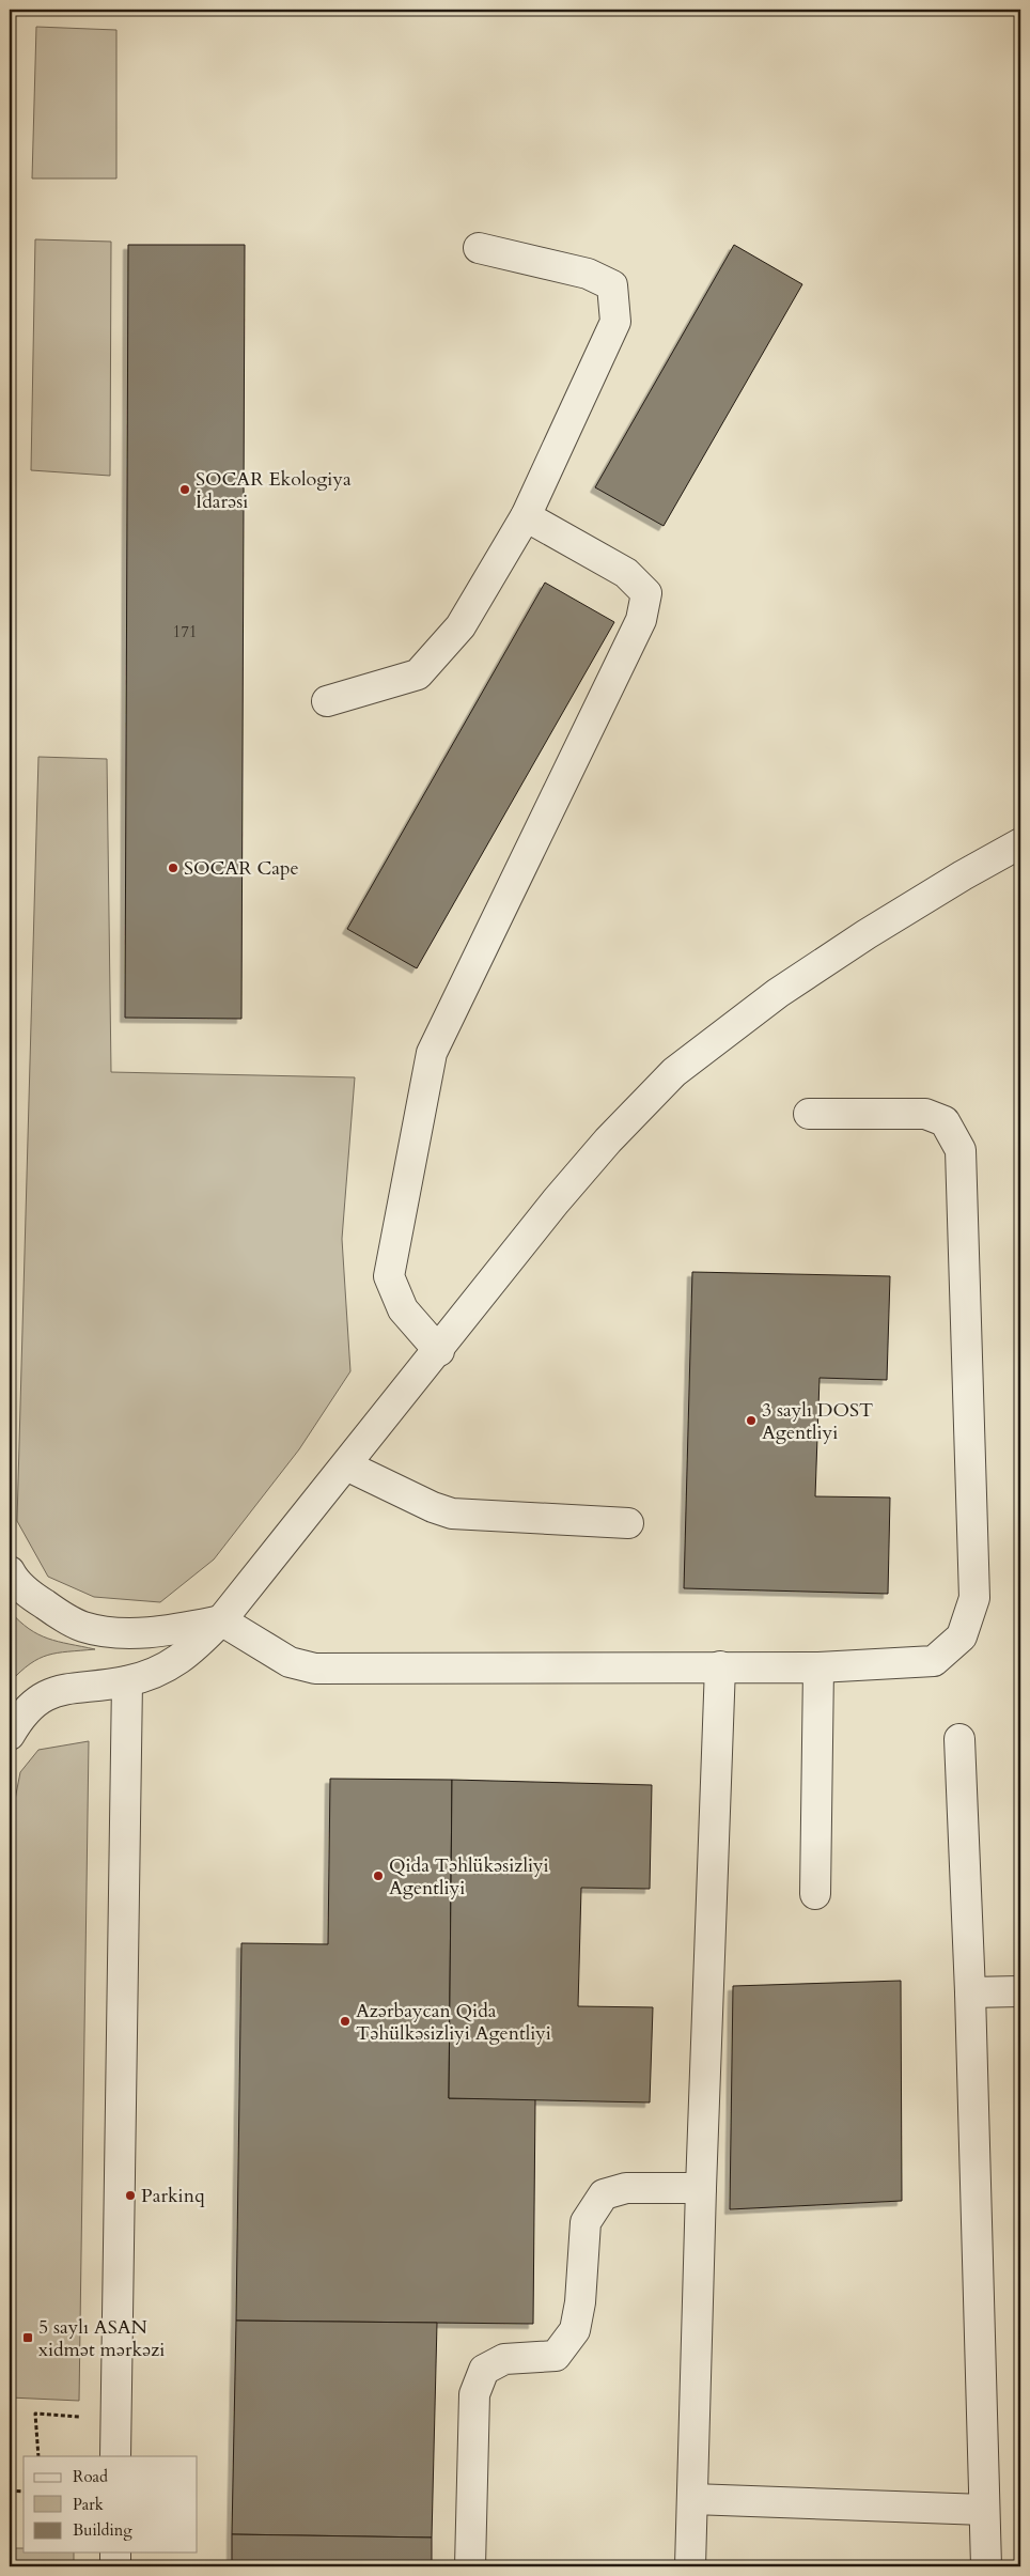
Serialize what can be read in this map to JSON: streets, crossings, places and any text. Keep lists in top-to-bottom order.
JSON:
{
  "places": {
    "other": [
      "SOCAR Ekologiya İdarəsi",
      "SOCAR Cape",
      "3 saylı DOST Agentliyi",
      "Qida Təhlükəsizliyi Agentliyi",
      "Azərbaycan Qida Təhülkəsizliyi Agentliyi",
      "Parkinq"
    ],
    "transit": ["5 saylı ASAN xidmət mərkəzi"]
  },
  "house_numbers": ["171"],
  "legend": ["Road", "Park", "Building"]
}
